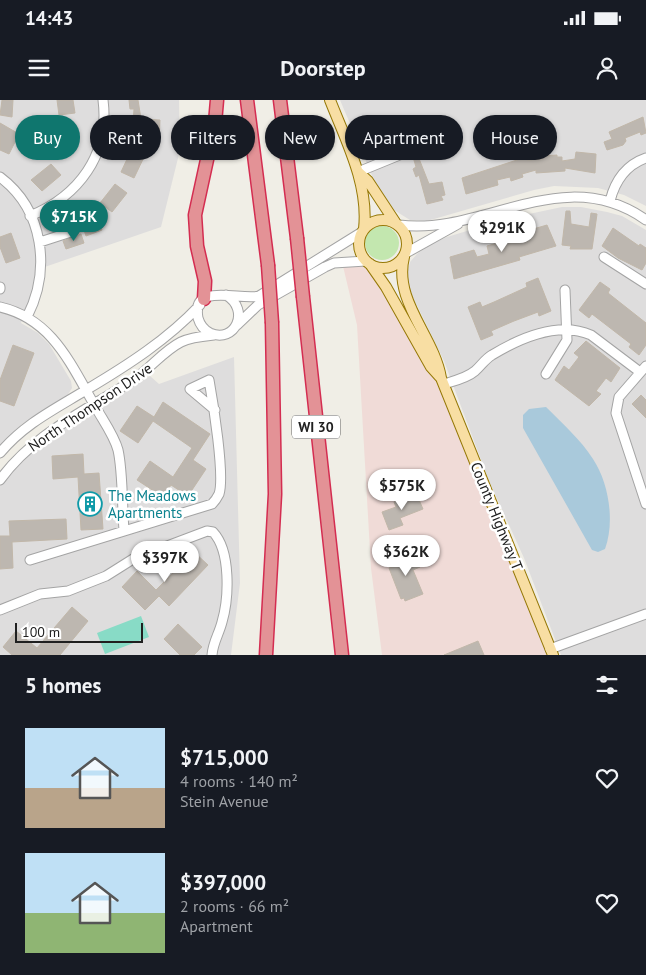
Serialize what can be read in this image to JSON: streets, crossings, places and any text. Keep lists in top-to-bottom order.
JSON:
{
  "streets": {
    "highway": ["WI 30"],
    "main road": ["County Highway T"],
    "street": ["North Thompson Drive"]
  },
  "places": {
    "building": ["The Meadows Apartments"]
  },
  "scale_bar": "100 m",
  "page": {
    "status": "14:43",
    "header": "Doorstep",
    "chip": [
      "Buy",
      "Rent",
      "Filters",
      "New",
      "Apartment",
      "House"
    ],
    "price": [
      "$715K",
      "$291K",
      "$575K",
      "$362K",
      "$397K"
    ],
    "scale": "100 m",
    "heading": "5 homes",
    "list": [
      {
        "name": "$715,000",
        "note": "4 rooms · 140 m² · Stein Avenue"
      },
      {
        "name": "$397,000",
        "note": "2 rooms · 66 m² · Apartment"
      }
    ]
  }
}
